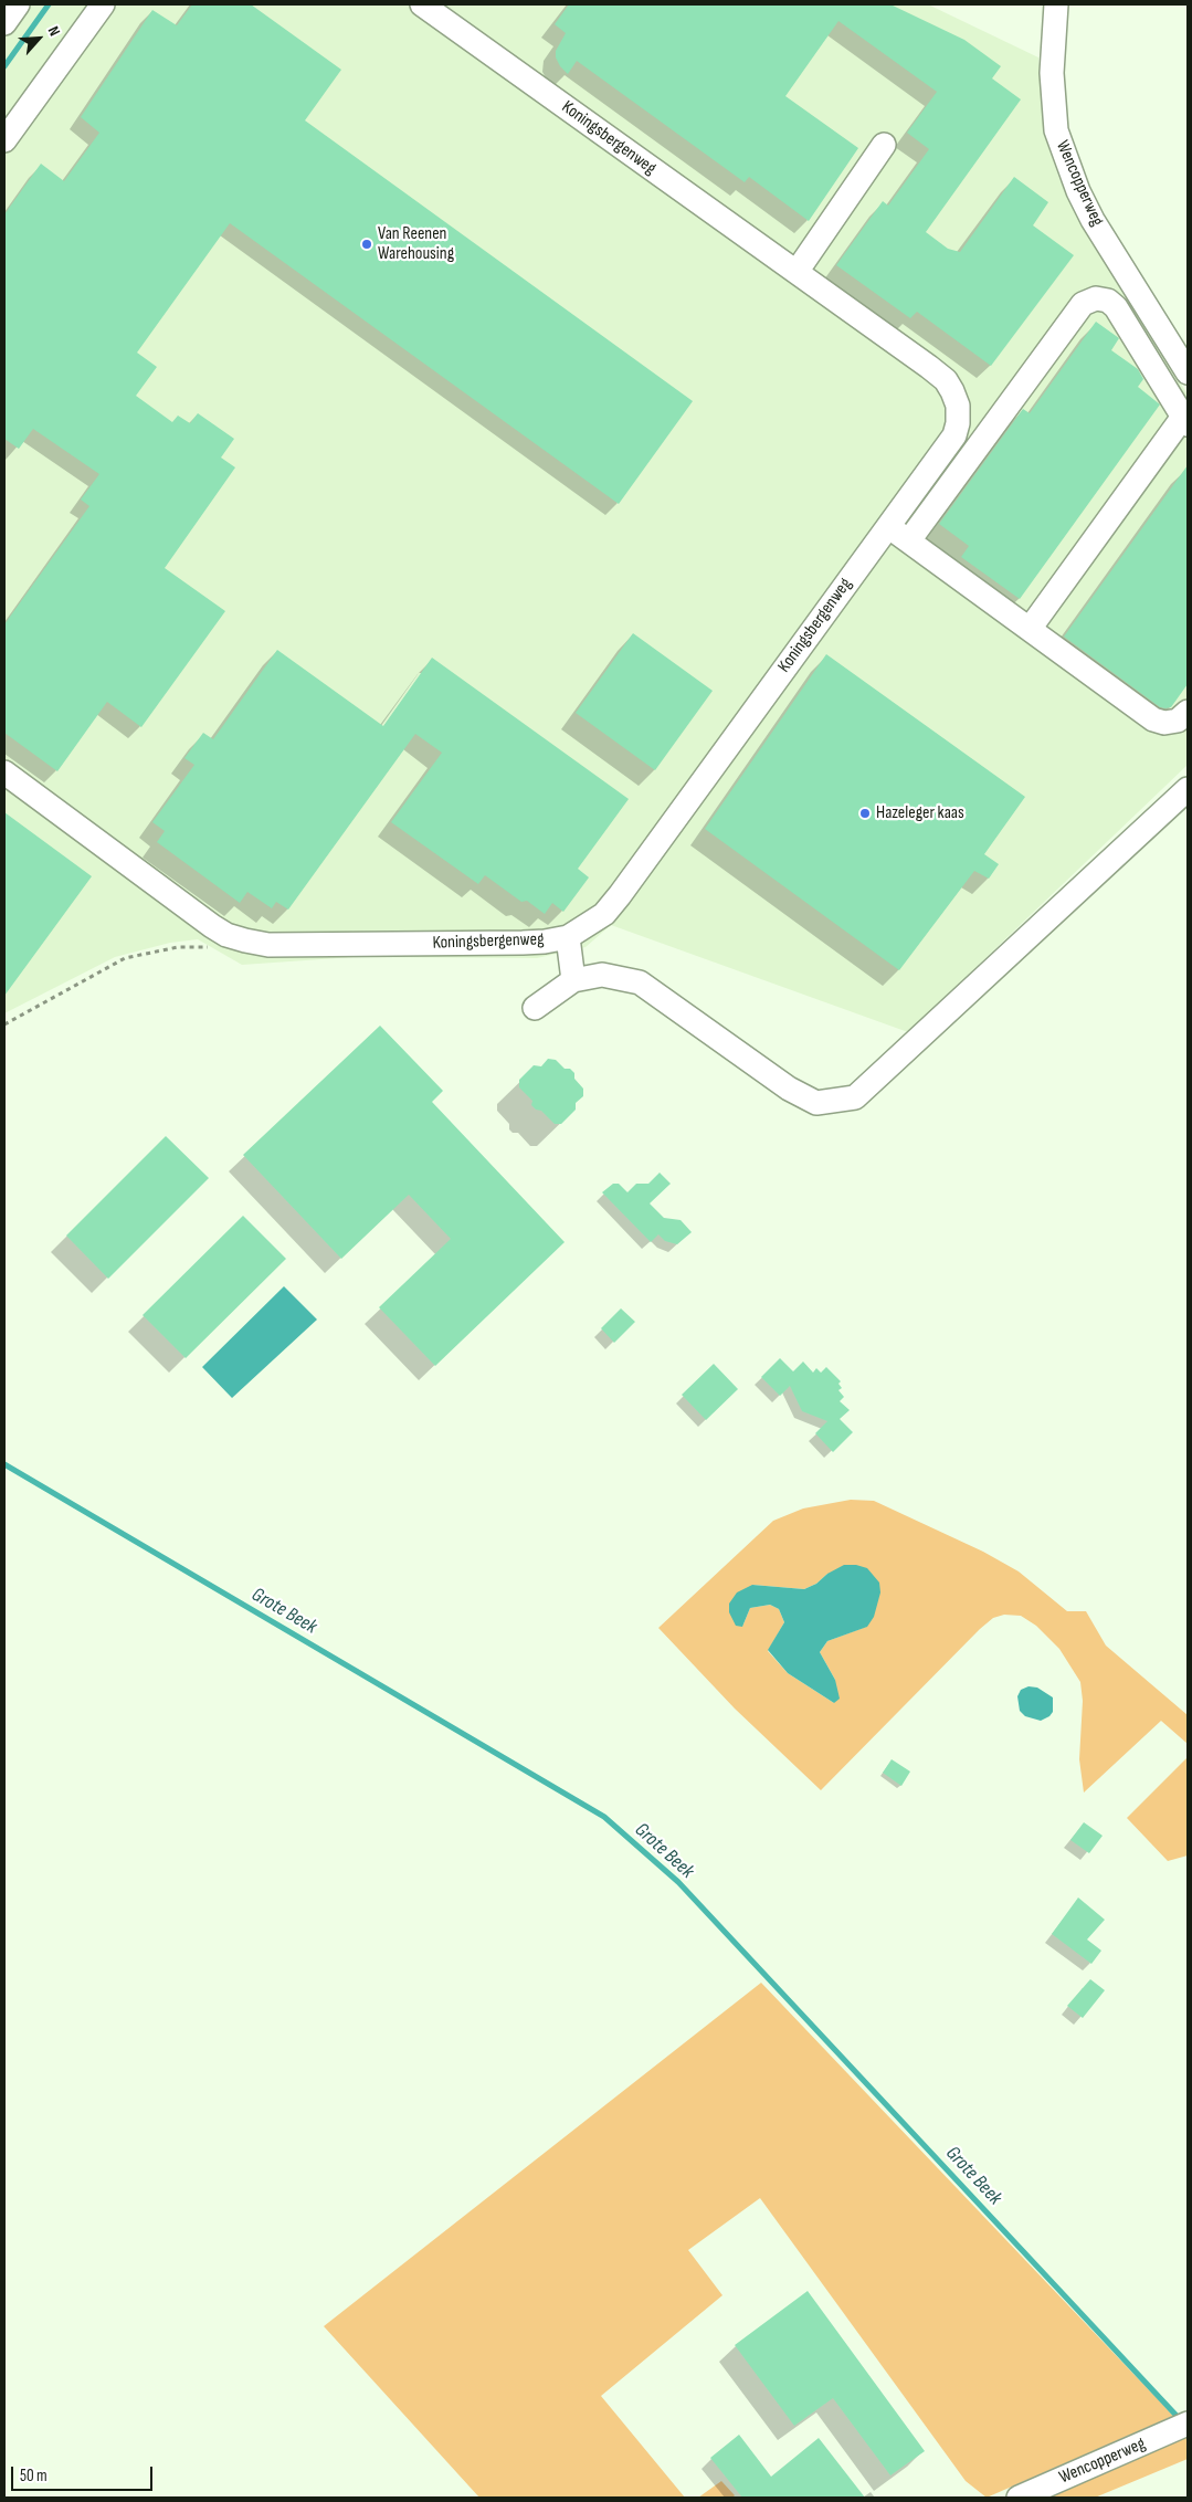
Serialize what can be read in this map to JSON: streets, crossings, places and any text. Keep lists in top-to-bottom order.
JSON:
{
  "streets": {
    "street": ["Koningsbergenweg", "Wencopperweg"]
  },
  "water": ["Grote Beek"],
  "places": ["Van Reenen Warehousing", "Hazeleger kaas"],
  "scale_bar": "50 m",
  "north": "top right"
}
